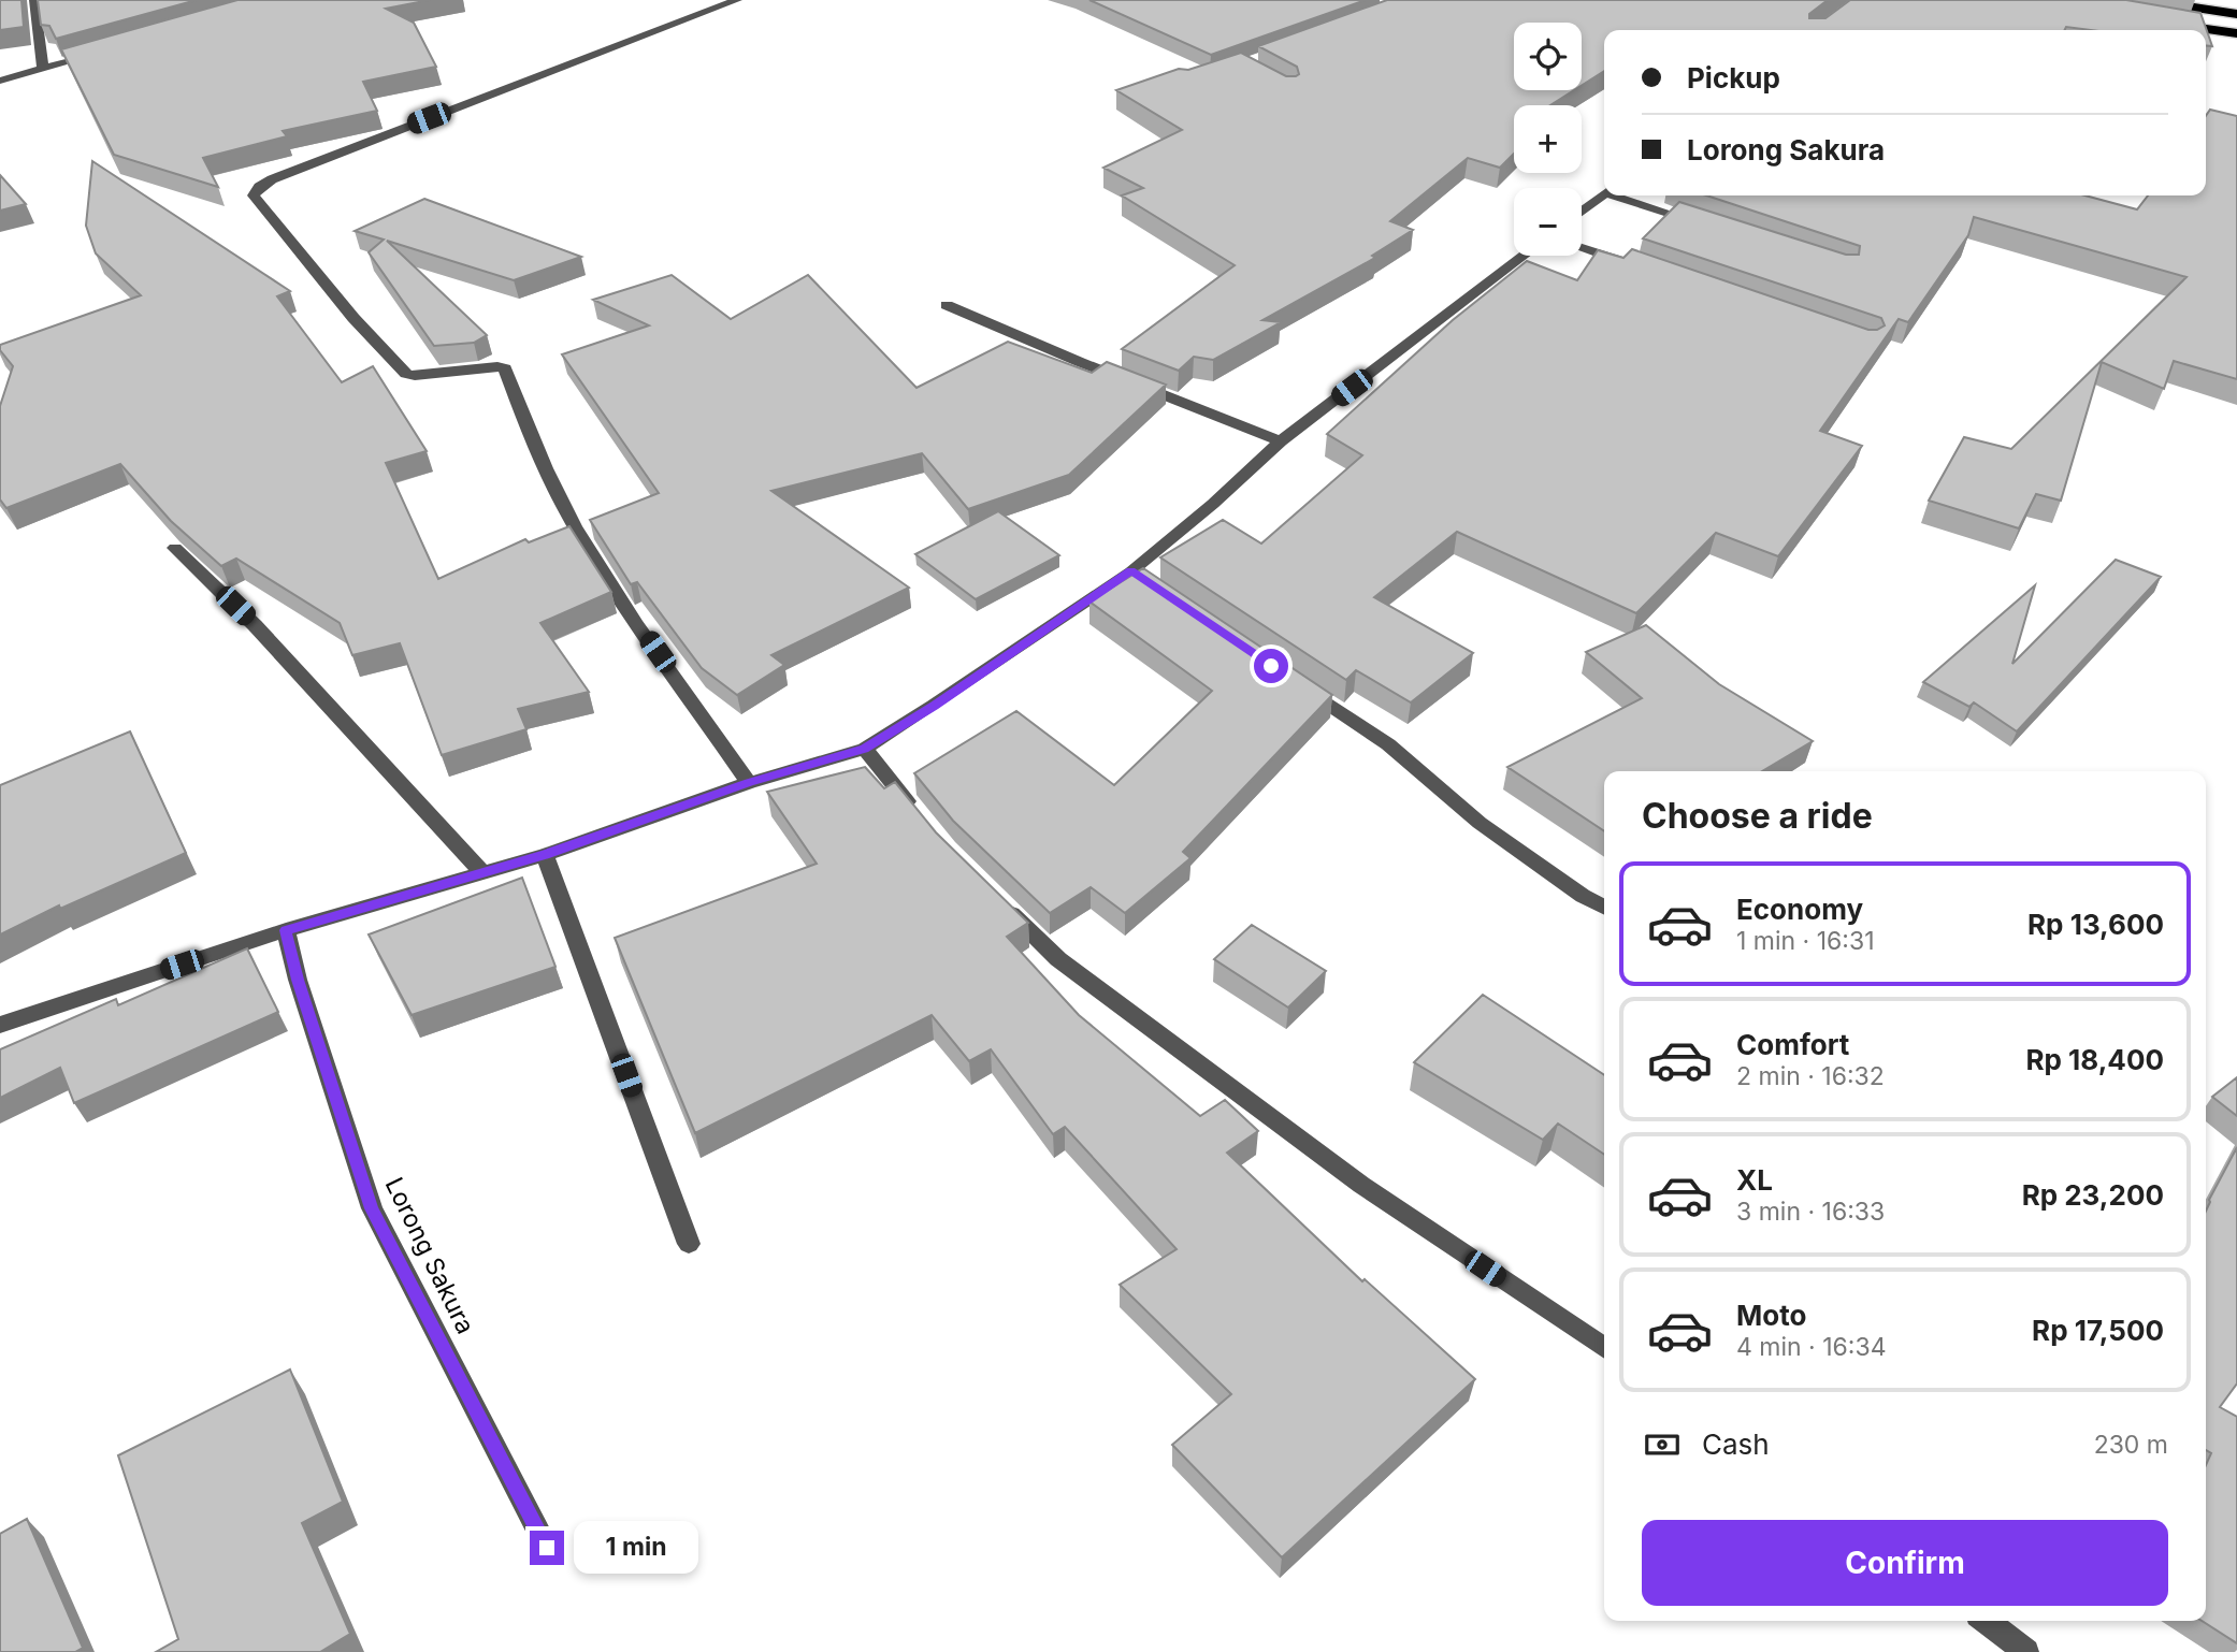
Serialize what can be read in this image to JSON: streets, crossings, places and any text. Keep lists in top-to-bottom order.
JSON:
{
  "streets": {
    "street": ["Lorong Sakura"]
  },
  "page": {
    "map_buttons": ["+", "−"],
    "banner": ["Pickup", "Lorong Sakura"],
    "heading": "Choose a ride",
    "list": [
      {
        "name": "Economy",
        "note": "1 min · 16:31",
        "value": "Rp 13,600"
      },
      {
        "name": "Comfort",
        "note": "2 min · 16:32",
        "value": "Rp 18,400"
      },
      {
        "name": "XL",
        "note": "3 min · 16:33",
        "value": "Rp 23,200"
      },
      {
        "name": "Moto",
        "note": "4 min · 16:34",
        "value": "Rp 17,500"
      }
    ],
    "pay": ["Cash", "230 m"],
    "buttons": "Confirm",
    "bubble": "1 min"
  }
}
